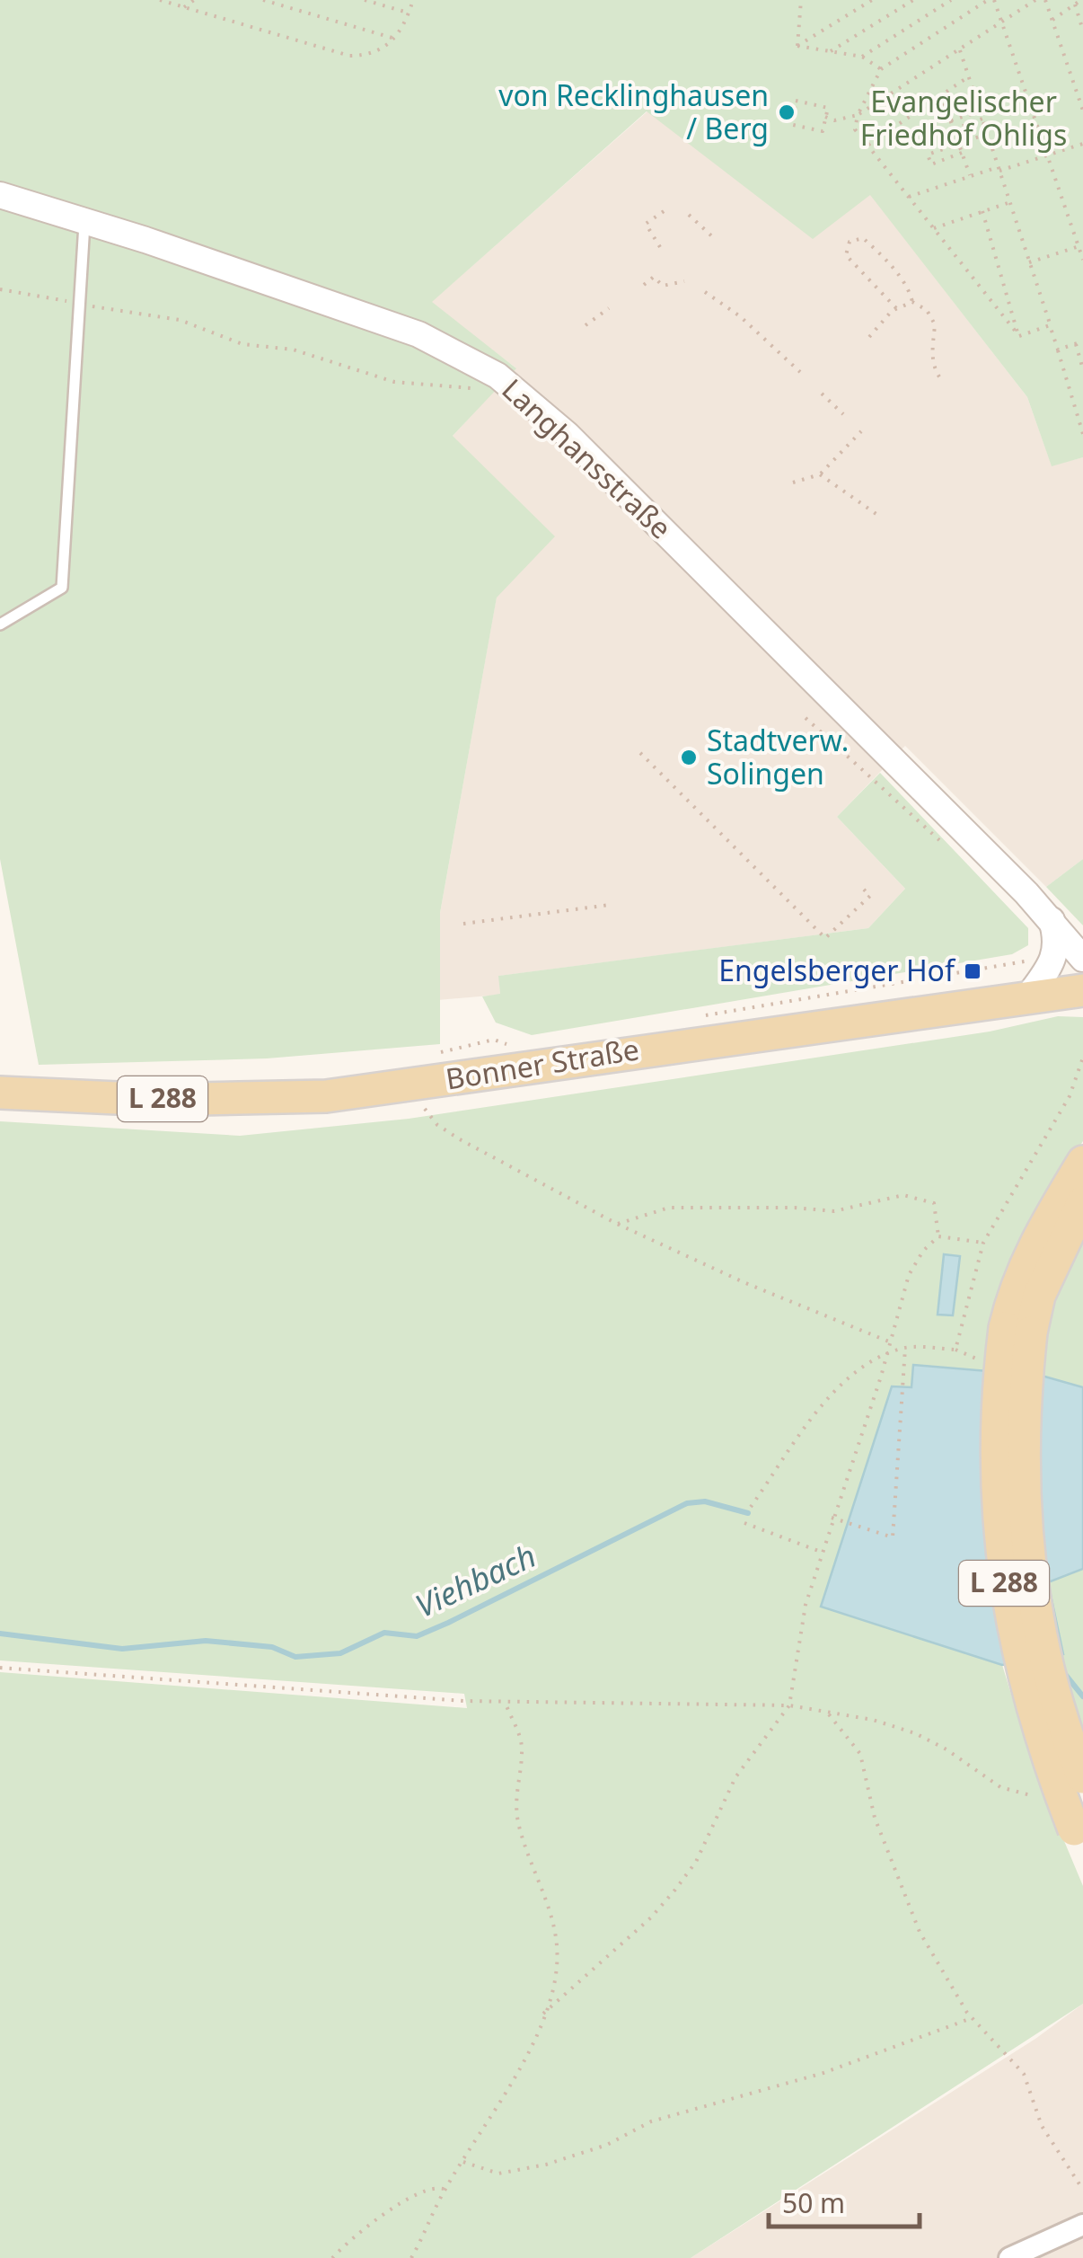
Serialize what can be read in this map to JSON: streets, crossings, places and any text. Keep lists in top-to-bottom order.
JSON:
{
  "streets": {
    "main road": ["Bonner Straße", "L 288"],
    "street": ["Langhansstraße"]
  },
  "water": ["Viehbach"],
  "parks": ["Evangelischer Friedhof Ohligs"],
  "places": {
    "other": ["von Recklinghausen / Berg", "Stadtverw. Solingen"],
    "transit": ["Engelsberger Hof"]
  },
  "scale_bar": "50 m"
}
